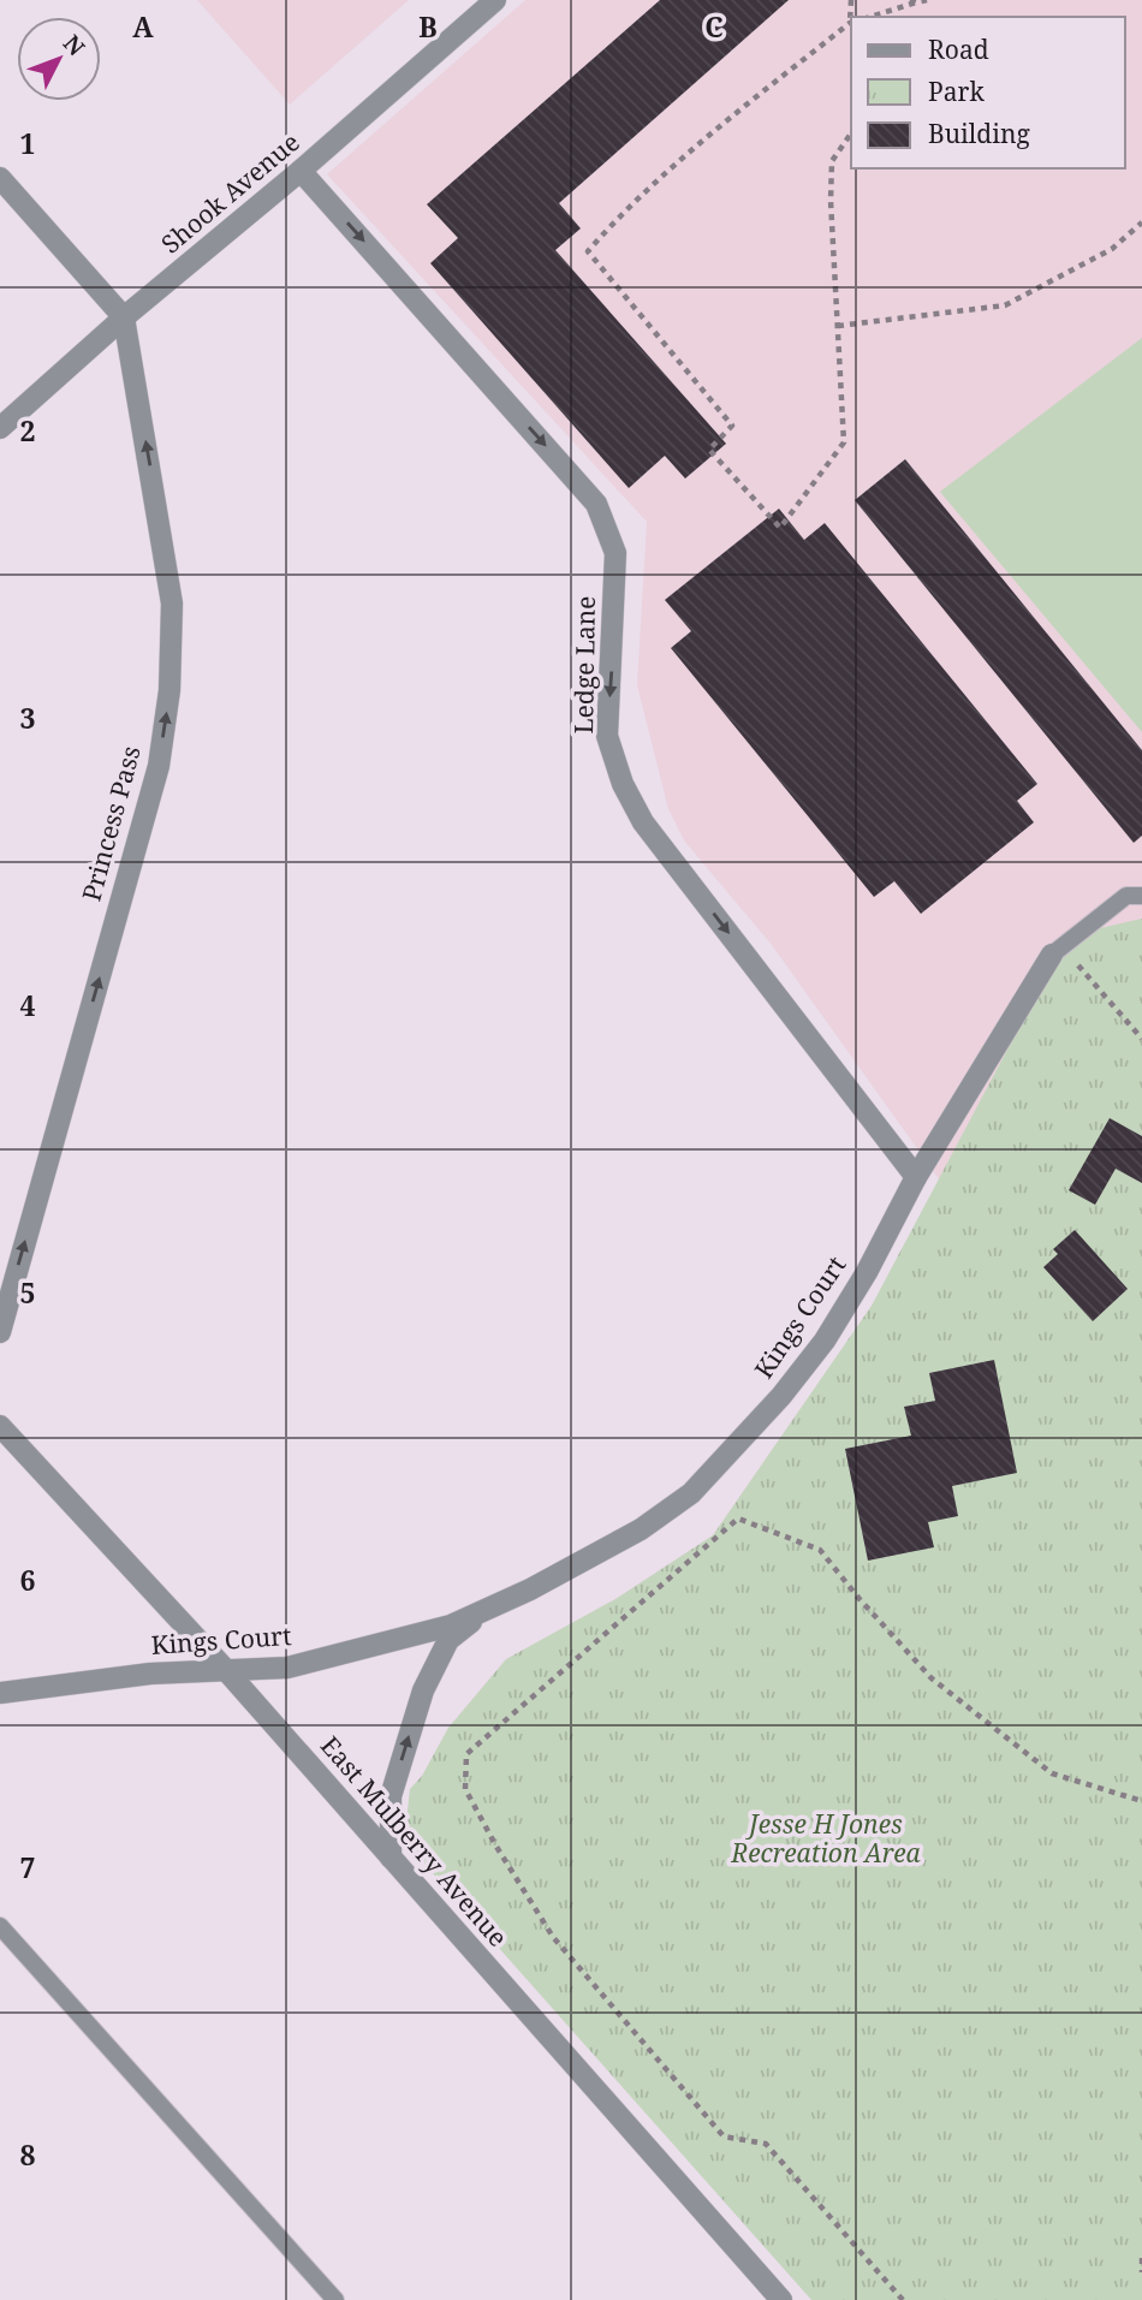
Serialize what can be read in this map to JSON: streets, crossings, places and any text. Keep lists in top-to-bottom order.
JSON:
{
  "streets": {
    "street": [
      "Shook Avenue",
      "Ledge Lane",
      "Princess Pass",
      "Kings Court",
      "East Mulberry Avenue"
    ]
  },
  "crossings": [
    ["Shook Avenue", "Ledge Lane"],
    ["Shook Avenue", "Princess Pass"],
    ["Ledge Lane", "Kings Court"],
    ["Kings Court", "East Mulberry Avenue"]
  ],
  "one_way": ["Ledge Lane", "Princess Pass"],
  "parks": ["Jesse H Jones Recreation Area"],
  "legend": ["Road", "Park", "Building"],
  "north": "top right",
  "grid": {
    "columns": ["A", "B", "C"],
    "rows": [
      "1",
      "2",
      "3",
      "4",
      "5",
      "6",
      "7",
      "8"
    ]
  }
}
